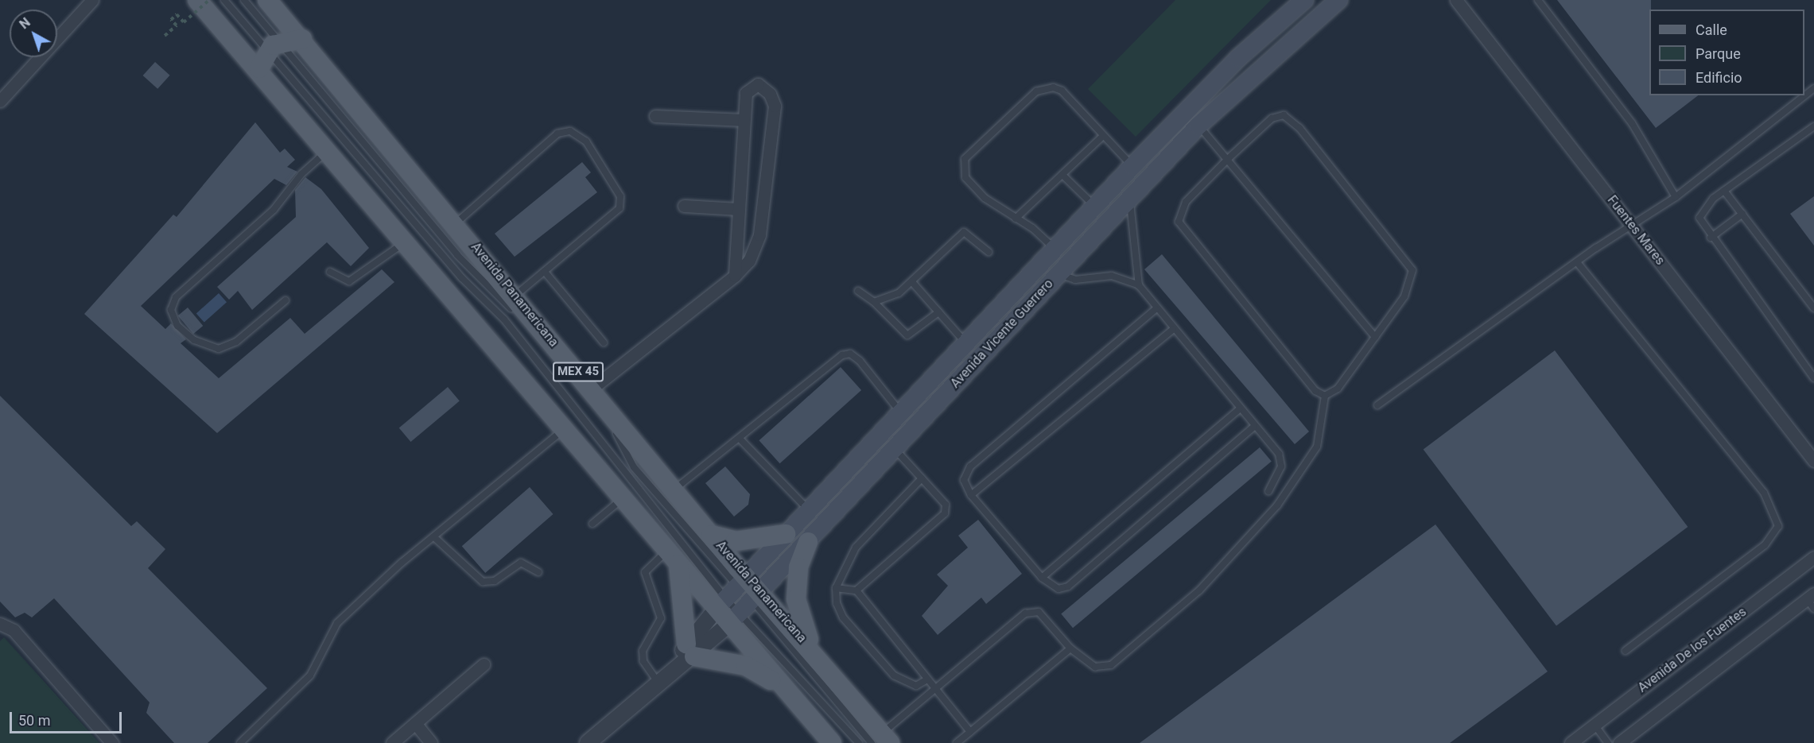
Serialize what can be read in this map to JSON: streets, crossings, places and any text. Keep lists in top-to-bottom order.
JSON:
{
  "streets": {
    "main road": ["Avenida Panamericana", "Avenida Vicente Guerrero", "MEX 45"],
    "street": ["Fuentes Mares", "Avenida De los Fuentes"]
  },
  "crossings": [
    ["Avenida Panamericana", "Avenida Vicente Guerrero"],
    ["Avenida Panamericana", "MEX 45"]
  ],
  "legend": ["Calle", "Parque", "Edificio"],
  "scale_bar": "50 m",
  "north": "top left"
}
